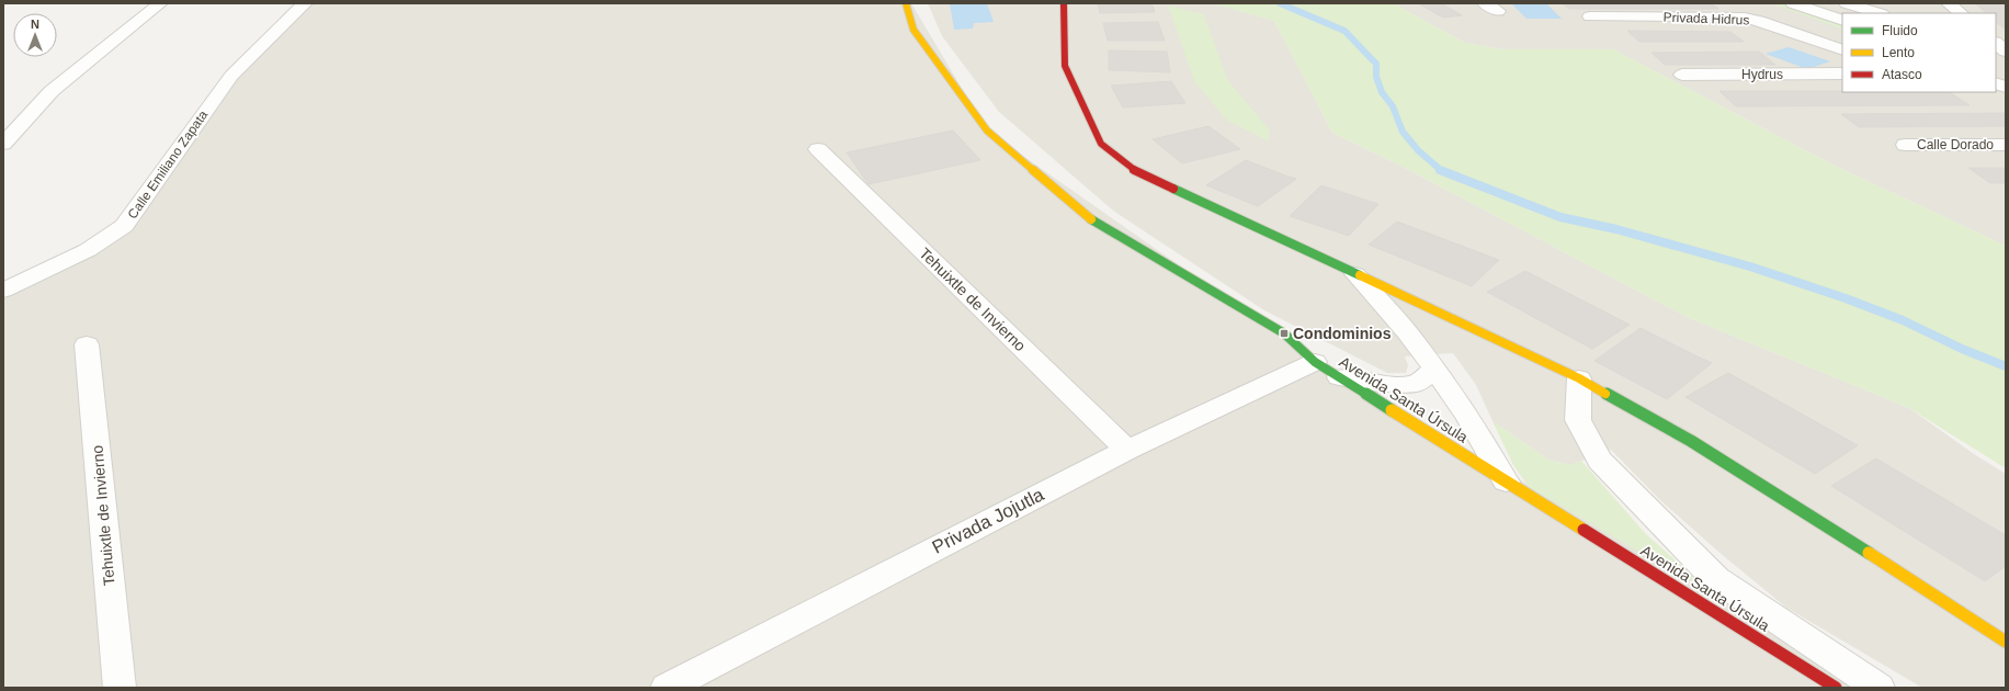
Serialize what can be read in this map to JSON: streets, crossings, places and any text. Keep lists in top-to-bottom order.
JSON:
{
  "streets": {
    "street": [
      "Privada Hidrus",
      "Hydrus",
      "Calle Dorado",
      "Calle Emiliano Zapata",
      "Tehuixtle de Invierno",
      "Avenida Santa Úrsula",
      "Privada Jojutla"
    ]
  },
  "crossings": [
    ["Tehuixtle de Invierno", "Privada Jojutla"],
    ["Avenida Santa Úrsula", "Privada Jojutla"]
  ],
  "places": {
    "transit": ["Condominios"]
  },
  "legend": ["Fluido", "Lento", "Atasco"],
  "north": "top"
}
